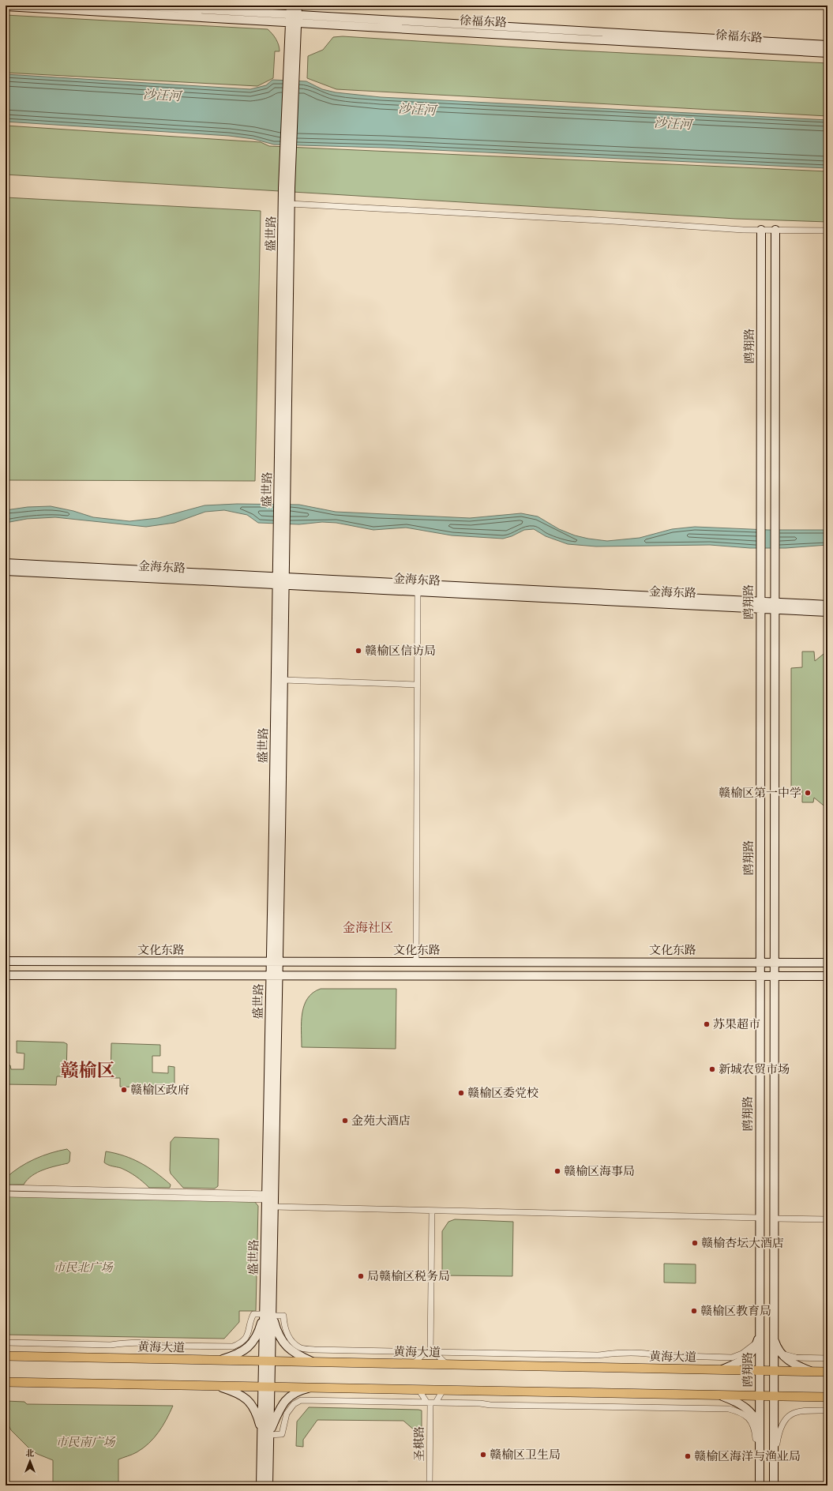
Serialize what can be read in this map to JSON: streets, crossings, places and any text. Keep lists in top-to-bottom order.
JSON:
{
  "streets": {
    "main road": [
      "徐福东路",
      "盛世路",
      "鸥翔路",
      "金海东路",
      "文化东路",
      "黄海大道"
    ],
    "street": ["圣棋路"]
  },
  "crossings": [
    ["徐福东路", "盛世路"],
    ["盛世路", "金海东路"],
    ["盛世路", "文化东路"],
    ["盛世路", "黄海大道"],
    ["鸥翔路", "金海东路"],
    ["鸥翔路", "文化东路"],
    ["鸥翔路", "黄海大道"]
  ],
  "districts": ["金海社区", "赣榆区"],
  "water": ["沙汪河"],
  "parks": ["市民北广场", "市民南广场"],
  "places": [
    "赣榆区信访局",
    "赣榆区第一中学",
    "苏果超市",
    "新城农贸市场",
    "赣榆区政府",
    "赣榆区委党校",
    "金苑大酒店",
    "赣榆区海事局",
    "赣榆杏坛大酒店",
    "局赣榆区税务局",
    "赣榆区教育局",
    "赣榆区卫生局",
    "赣榆区海洋与渔业局"
  ],
  "north": "top"
}
